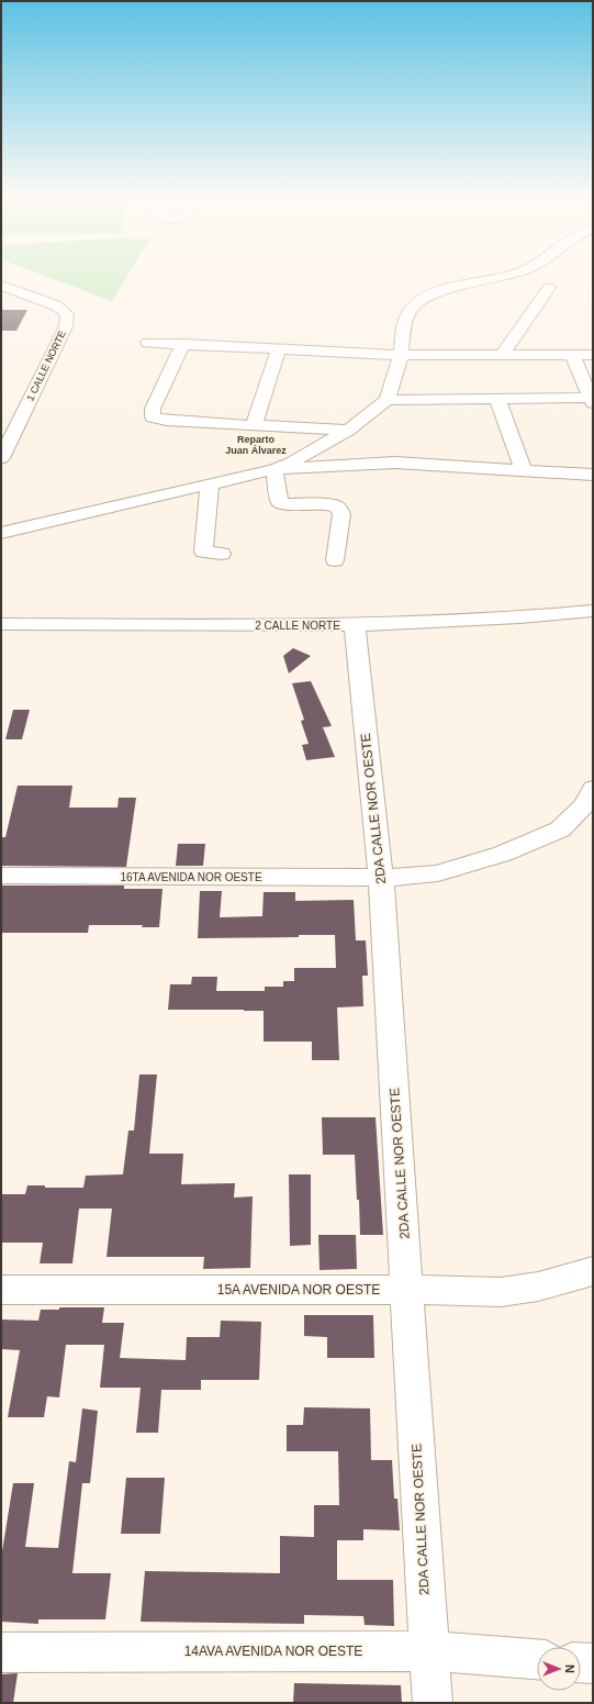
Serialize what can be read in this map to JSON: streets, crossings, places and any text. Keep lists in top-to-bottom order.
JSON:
{
  "streets": {
    "street": [
      "1 CALLE NORTE",
      "2 CALLE NORTE",
      "2DA CALLE NOR OESTE",
      "16TA AVENIDA NOR OESTE",
      "15A AVENIDA NOR OESTE",
      "14AVA AVENIDA NOR OESTE"
    ]
  },
  "crossings": [
    ["2 CALLE NORTE", "2DA CALLE NOR OESTE"],
    ["2DA CALLE NOR OESTE", "16TA AVENIDA NOR OESTE"],
    ["2DA CALLE NOR OESTE", "15A AVENIDA NOR OESTE"],
    ["2DA CALLE NOR OESTE", "14AVA AVENIDA NOR OESTE"]
  ],
  "districts": ["Reparto Juan Álvarez"],
  "north": "right"
}
